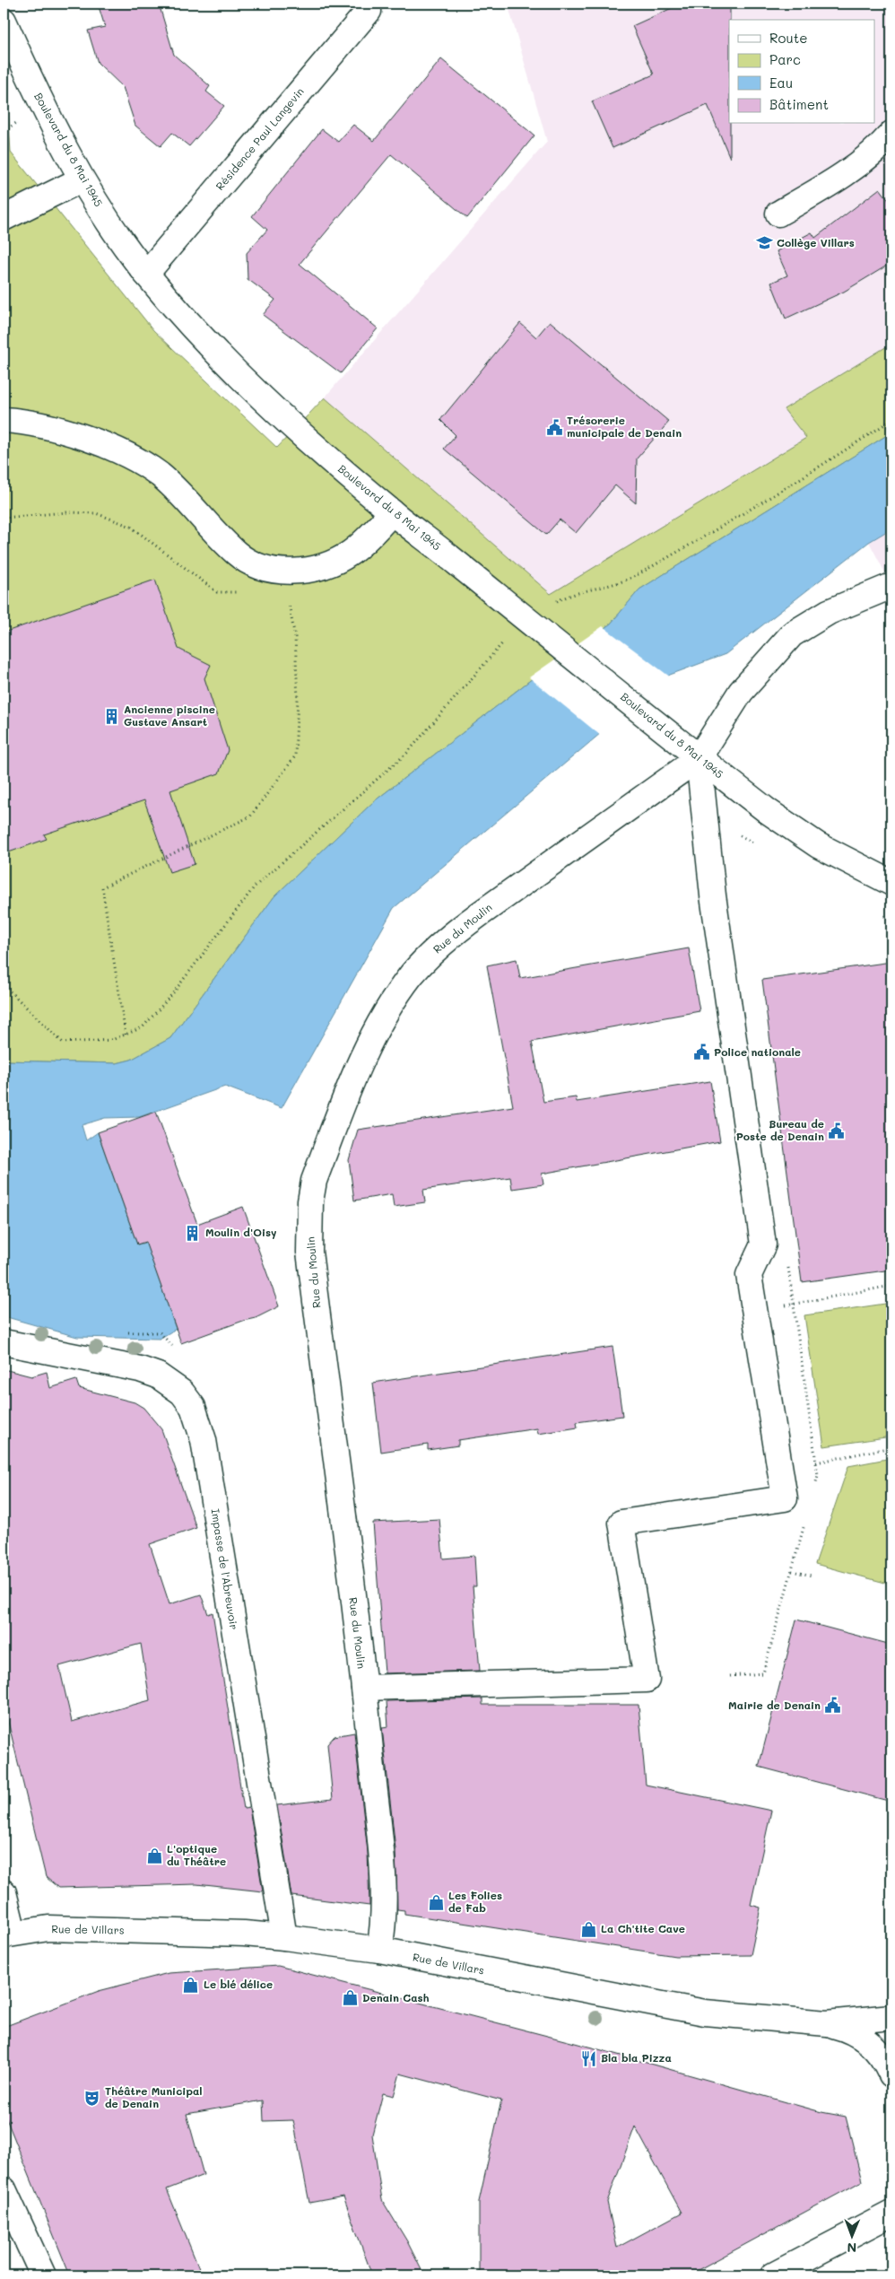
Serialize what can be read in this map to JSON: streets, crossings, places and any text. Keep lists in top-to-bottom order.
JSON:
{
  "streets": {
    "street": [
      "Résidence Paul Langevin",
      "Boulevard du 8 Mai 1945",
      "Rue du Moulin",
      "Impasse de l'Abreuvoir",
      "Rue de Villars"
    ]
  },
  "crossings": [
    ["Résidence Paul Langevin", "Boulevard du 8 Mai 1945"],
    ["Boulevard du 8 Mai 1945", "Rue du Moulin"],
    ["Rue du Moulin", "Rue de Villars"],
    ["Impasse de l'Abreuvoir", "Rue de Villars"]
  ],
  "places": {
    "school or university": ["Collège Villars"],
    "public building": [
      "Trésorerie municipale de Denain",
      "Police nationale",
      "Bureau de Poste de Denain",
      "Mairie de Denain"
    ],
    "building": ["Ancienne piscine Gustave Ansart", "Moulin d'Oisy"],
    "shop": [
      "L'optique du Théâtre",
      "Les Folies de Fab",
      "La Ch'tite Cave",
      "Le blé délice",
      "Denain Cash"
    ],
    "restaurant": ["Bla bla Pizza"],
    "theatre": ["Théâtre Municipal de Denain"]
  },
  "legend": [
    "Route",
    "Parc",
    "Eau",
    "Bâtiment"
  ],
  "north": "bottom"
}
